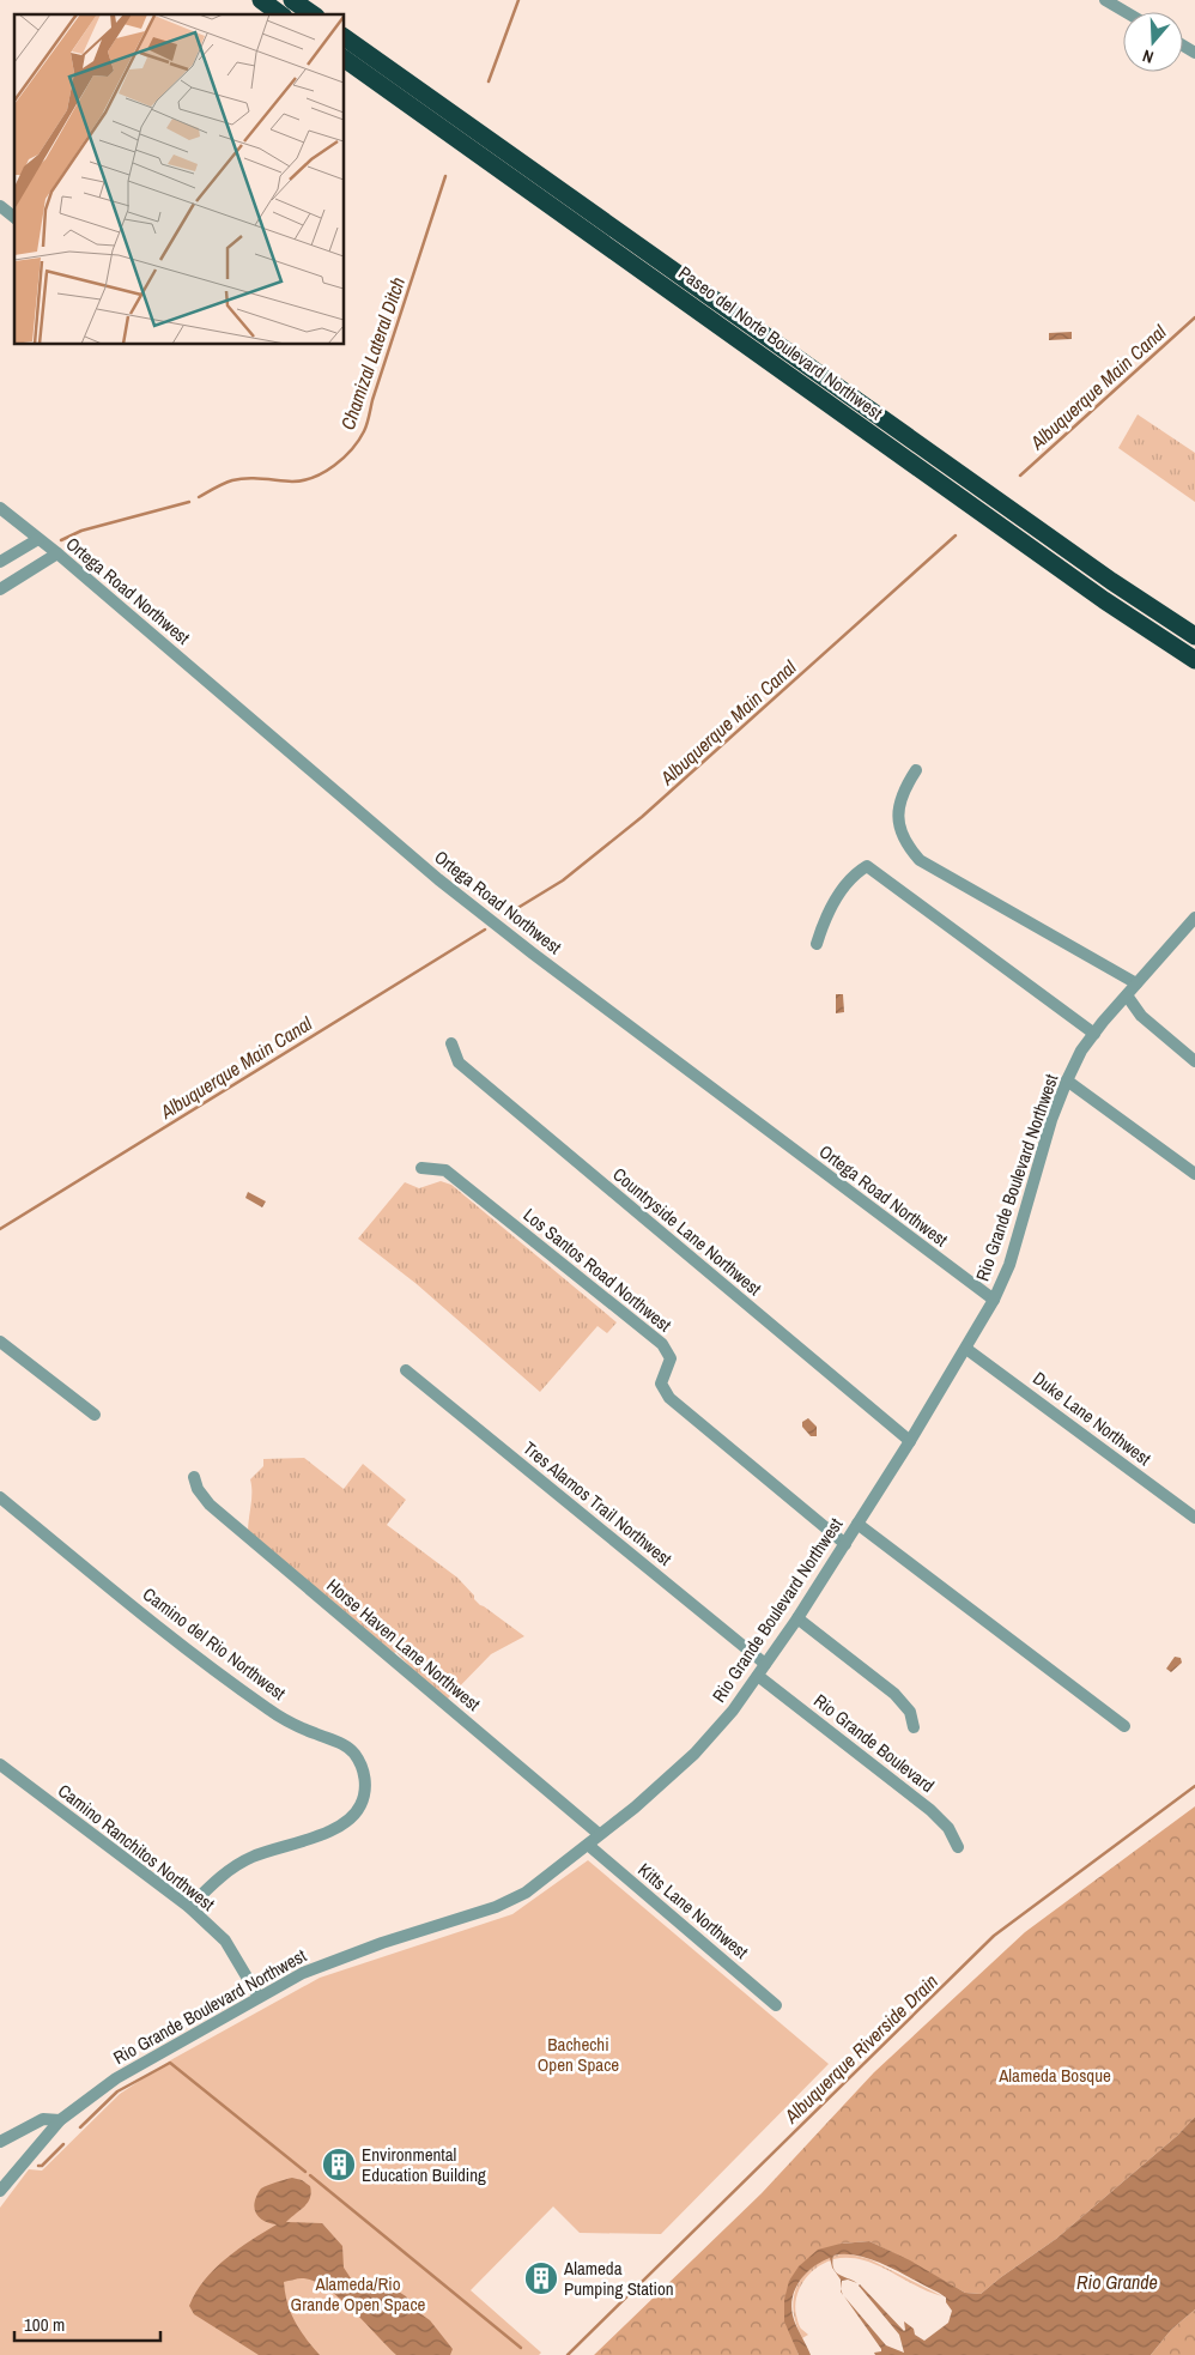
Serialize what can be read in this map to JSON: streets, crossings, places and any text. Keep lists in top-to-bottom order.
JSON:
{
  "streets": {
    "highway": ["Paseo del Norte Boulevard Northwest"],
    "street": [
      "Ortega Road Northwest",
      "Rio Grande Boulevard Northwest",
      "Countryside Lane Northwest",
      "Los Santos Road Northwest",
      "Duke Lane Northwest",
      "Tres Alamos Trail Northwest",
      "Camino del Rio Northwest",
      "Horse Haven Lane Northwest",
      "Rio Grande Boulevard",
      "Camino Ranchitos Northwest",
      "Kitts Lane Northwest"
    ]
  },
  "crossings": [
    ["Ortega Road Northwest", "Rio Grande Boulevard Northwest"],
    ["Rio Grande Boulevard Northwest", "Countryside Lane Northwest"],
    ["Rio Grande Boulevard Northwest", "Los Santos Road Northwest"],
    ["Rio Grande Boulevard Northwest", "Duke Lane Northwest"],
    ["Rio Grande Boulevard Northwest", "Tres Alamos Trail Northwest"],
    ["Rio Grande Boulevard Northwest", "Horse Haven Lane Northwest"],
    ["Rio Grande Boulevard Northwest", "Rio Grande Boulevard"],
    ["Rio Grande Boulevard Northwest", "Camino Ranchitos Northwest"],
    ["Rio Grande Boulevard Northwest", "Kitts Lane Northwest"],
    ["Camino del Rio Northwest", "Camino Ranchitos Northwest"]
  ],
  "water": [
    "Chamizal Lateral Ditch",
    "Albuquerque Main Canal",
    "Albuquerque Riverside Drain",
    "Rio Grande"
  ],
  "parks": ["Bachechi Open Space", "Alameda Bosque", "Alameda/Rio Grande Open Space"],
  "places": {
    "building": ["Environmental Education Building", "Alameda Pumping Station"]
  },
  "scale_bar": "100 m",
  "north": "bottom"
}
